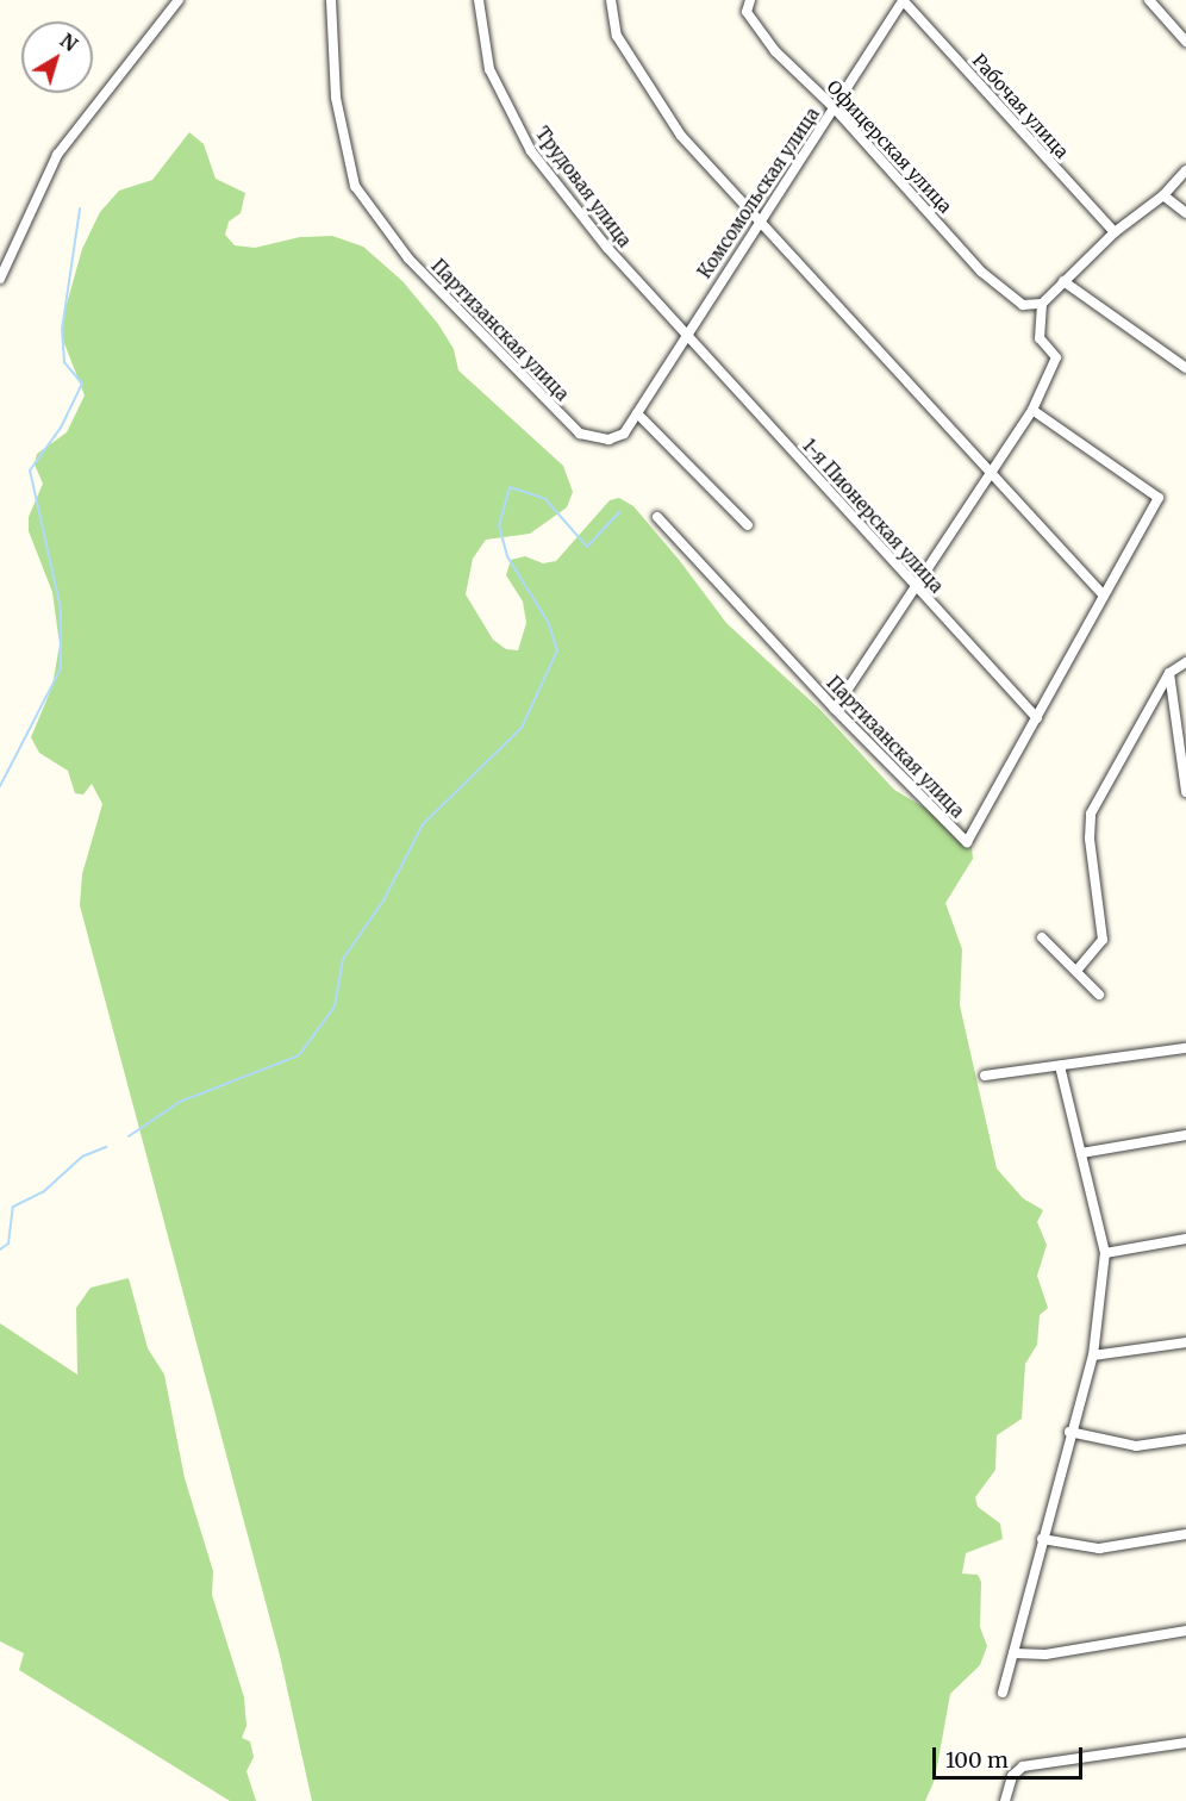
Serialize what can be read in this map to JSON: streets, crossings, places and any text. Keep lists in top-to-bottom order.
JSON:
{
  "streets": {
    "street": [
      "Рабочая улица",
      "Офицерская улица",
      "Трудовая улица",
      "Комсомольская улица",
      "Партизанская улица",
      "1-я Пионерская улица"
    ]
  },
  "crossings": [
    ["Рабочая улица", "Комсомольская улица"],
    ["Офицерская улица", "Комсомольская улица"],
    ["Трудовая улица", "Комсомольская улица"],
    ["Трудовая улица", "Партизанская улица"],
    ["Трудовая улица", "1-я Пионерская улица"],
    ["Комсомольская улица", "Партизанская улица"],
    ["Комсомольская улица", "1-я Пионерская улица"],
    ["Партизанская улица", "1-я Пионерская улица"]
  ],
  "scale_bar": "100 m",
  "north": "top right"
}
